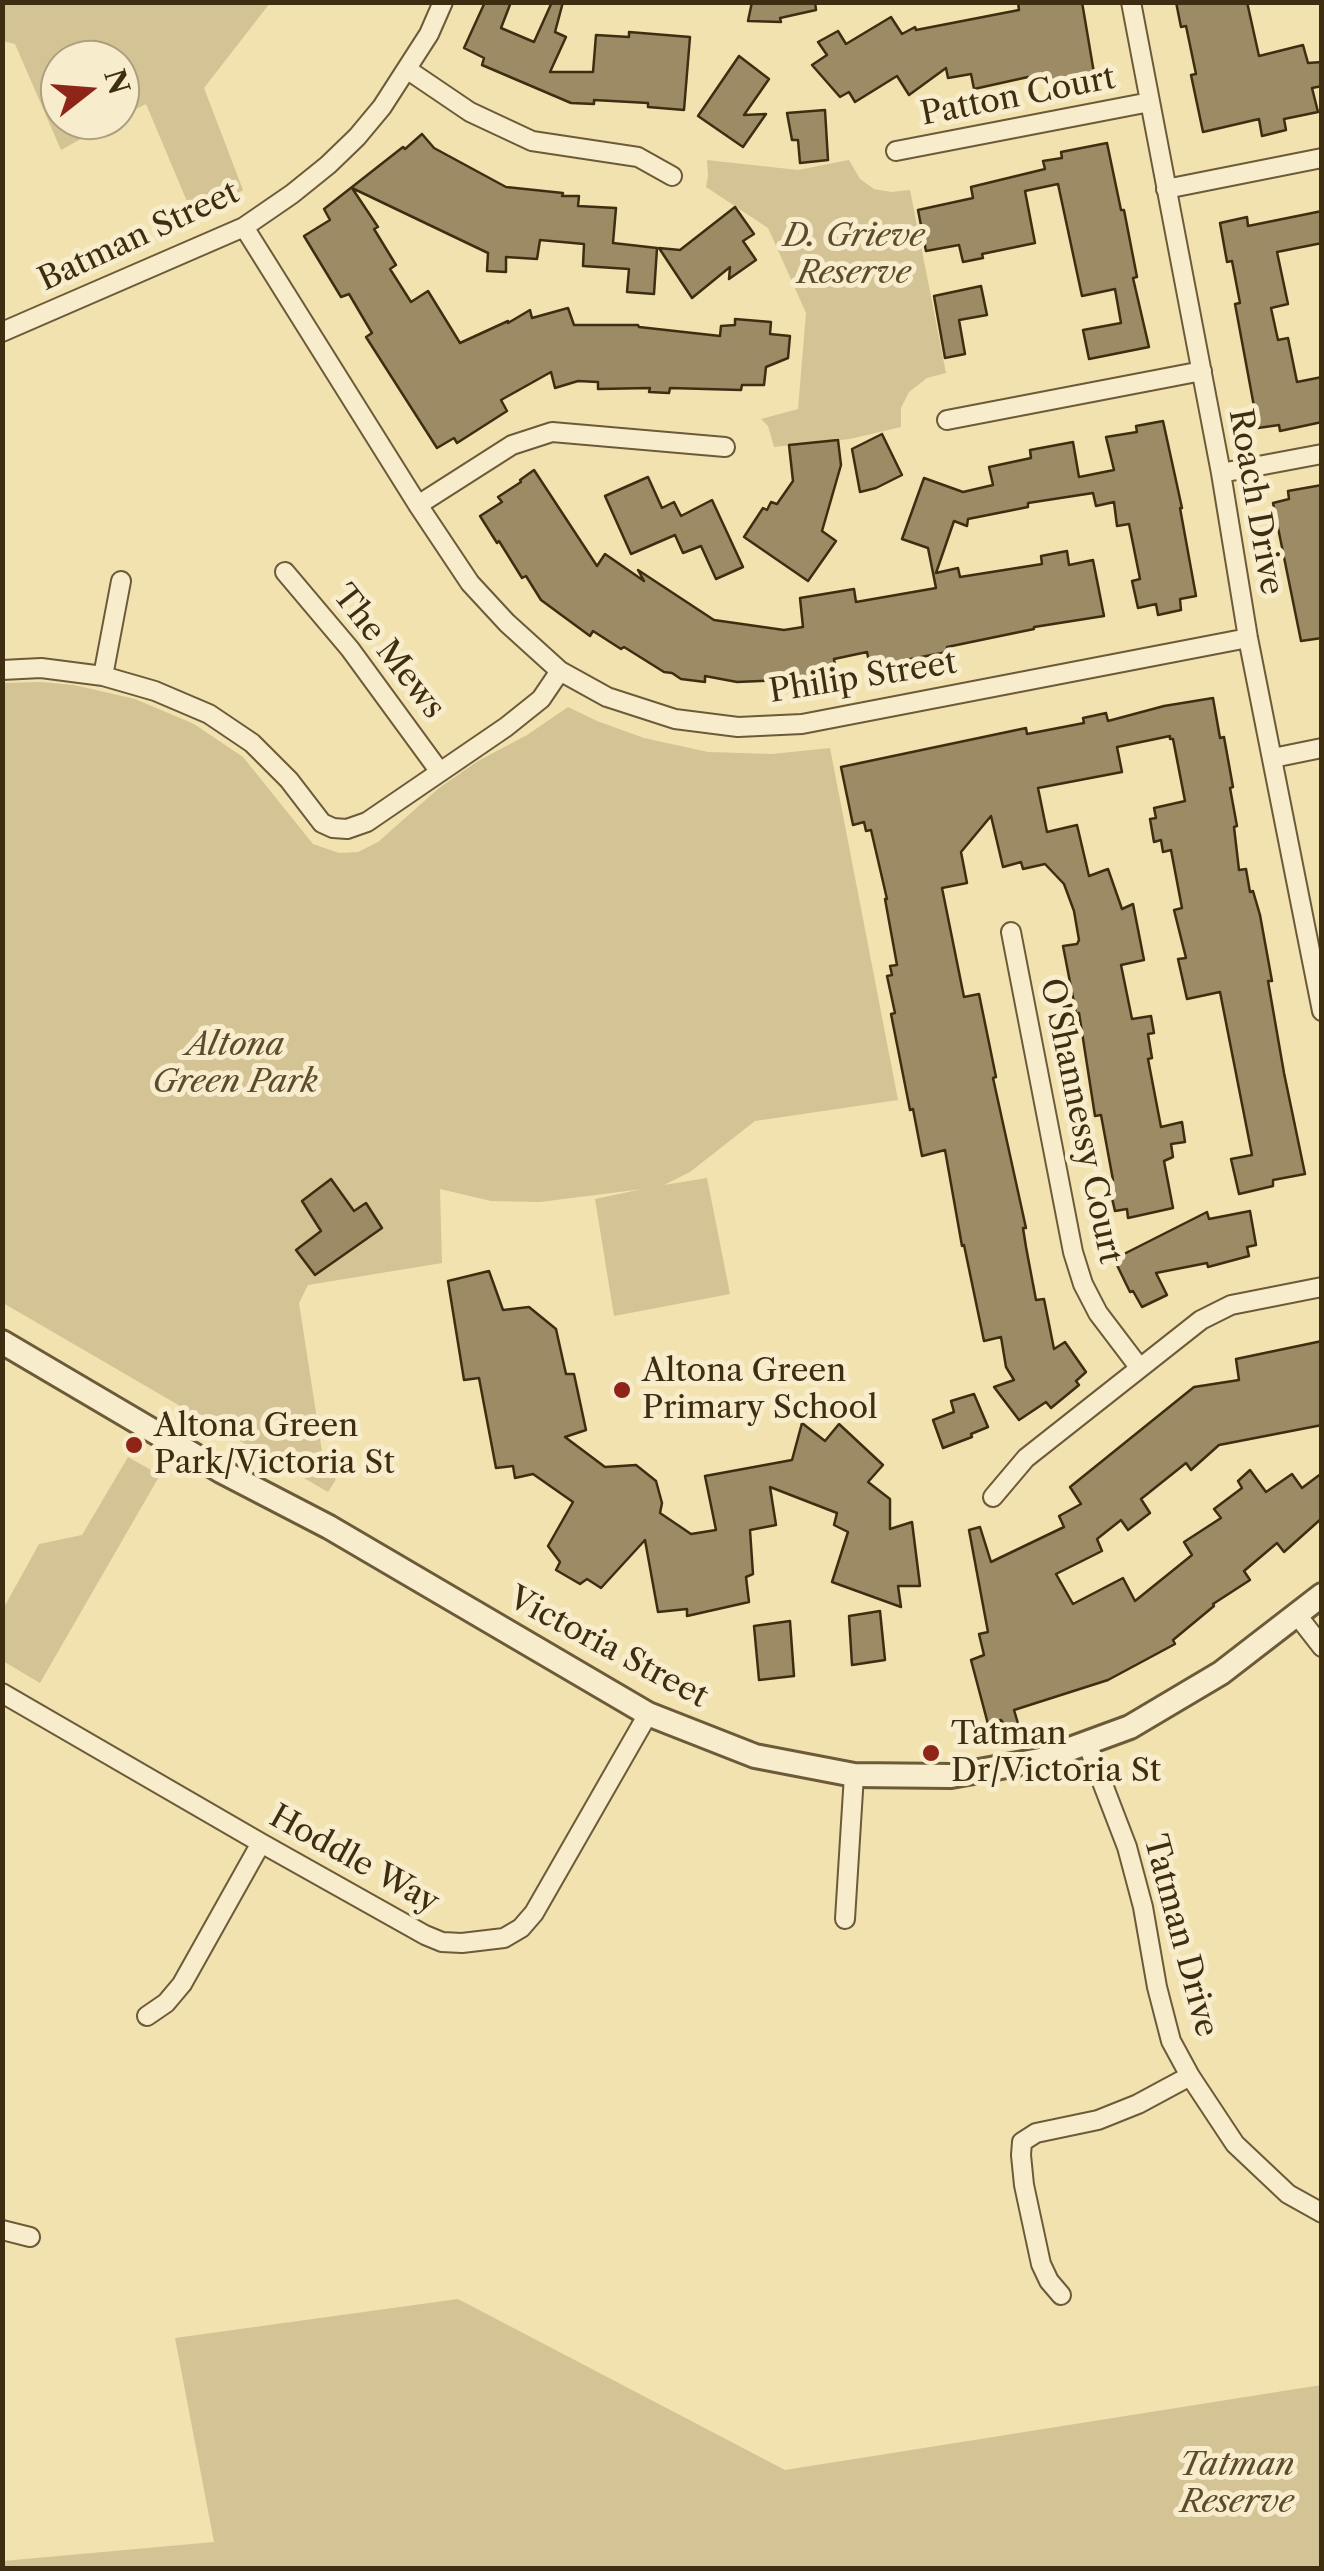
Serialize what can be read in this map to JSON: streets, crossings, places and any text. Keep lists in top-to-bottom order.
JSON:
{
  "streets": {
    "street": [
      "Patton Court",
      "Batman Street",
      "Roach Drive",
      "The Mews",
      "Philip Street",
      "O'Shannessy Court",
      "Victoria Street",
      "Hoddle Way",
      "Tatman Drive"
    ]
  },
  "crossings": [
    ["Patton Court", "Roach Drive"],
    ["Batman Street", "Philip Street"],
    ["Roach Drive", "Philip Street"],
    ["Victoria Street", "Hoddle Way"],
    ["Victoria Street", "Tatman Drive"]
  ],
  "parks": ["D. Grieve Reserve", "Altona Green Park", "Tatman Reserve"],
  "places": ["Altona Green Primary School", "Altona Green Park/Victoria St", "Tatman Dr/Victoria St"],
  "north": "right"
}
